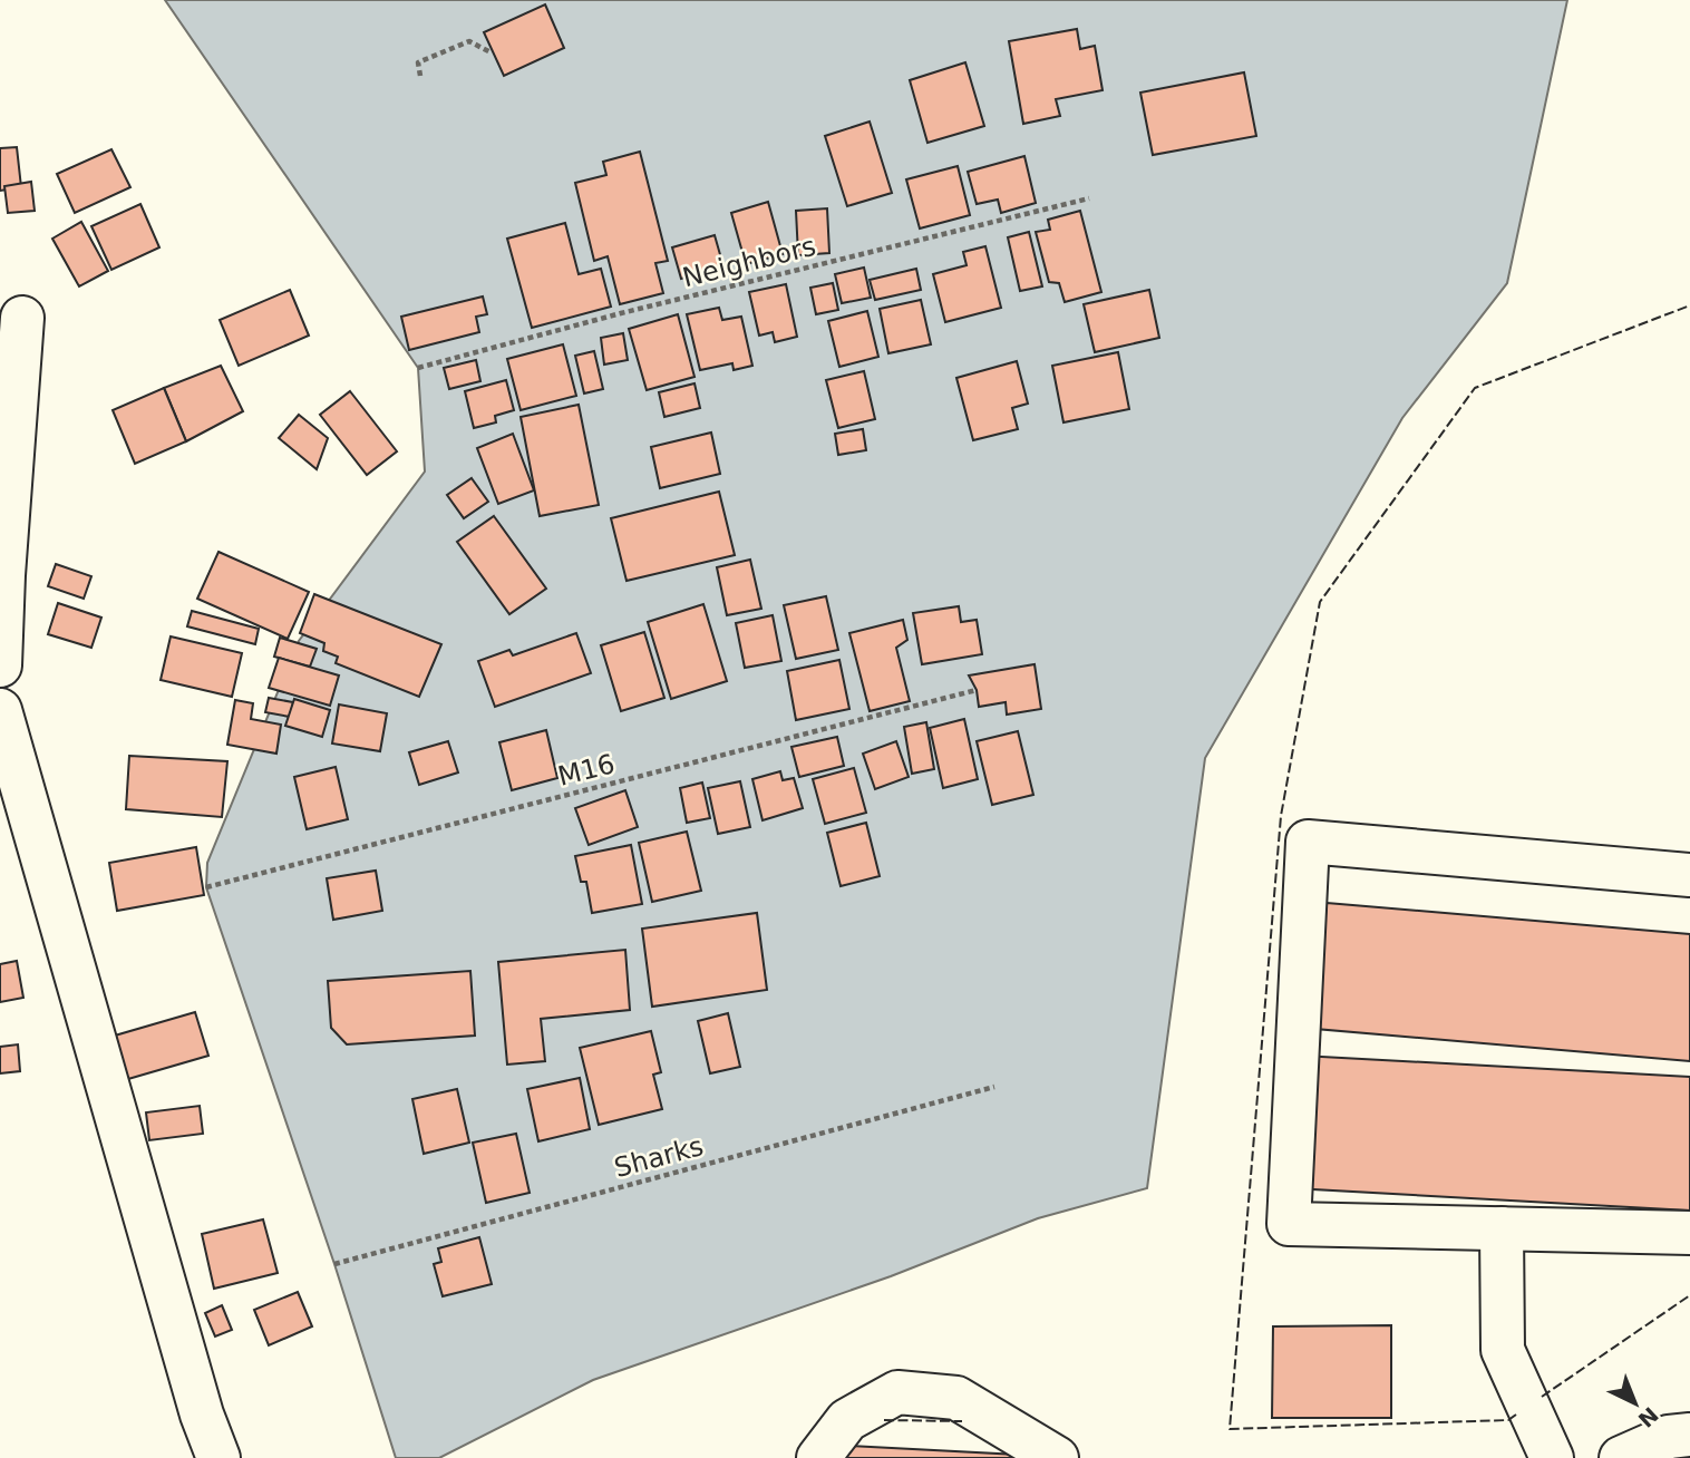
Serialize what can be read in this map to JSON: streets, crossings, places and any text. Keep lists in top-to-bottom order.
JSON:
{
  "streets": {
    "path": ["Neighbors", "M16", "Sharks"]
  },
  "north": "bottom right"
}
